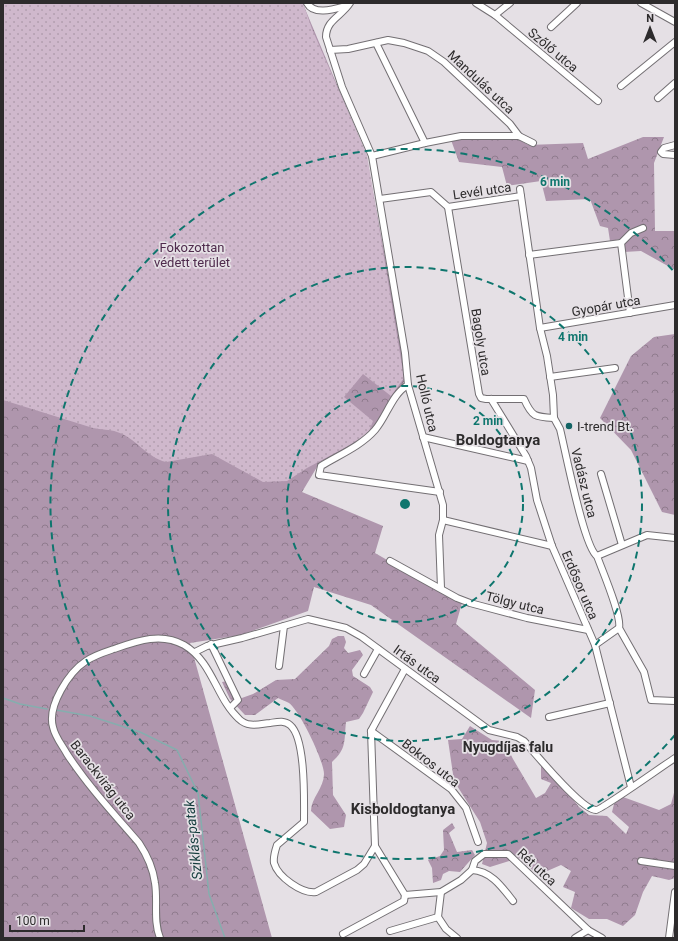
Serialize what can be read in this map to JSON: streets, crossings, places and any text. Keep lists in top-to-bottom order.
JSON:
{
  "streets": {
    "street": [
      "Szőlő utca",
      "Mandulás utca",
      "Levél utca",
      "Gyopár utca",
      "Bagoly utca",
      "Holló utca",
      "Vadász utca",
      "Erdősor utca",
      "Tölgy utca",
      "Irtás utca",
      "Bokros utca",
      "Barackvirág utca",
      "Rét utca"
    ]
  },
  "crossings": [
    ["Mandulás utca", "Holló utca"],
    ["Levél utca", "Bagoly utca"],
    ["Levél utca", "Holló utca"],
    ["Levél utca", "Vadász utca"],
    ["Gyopár utca", "Vadász utca"],
    ["Bagoly utca", "Erdősor utca"],
    ["Holló utca", "Tölgy utca"],
    ["Erdősor utca", "Tölgy utca"],
    ["Erdősor utca", "Irtás utca"],
    ["Irtás utca", "Barackvirág utca"]
  ],
  "districts": ["Boldogtanya", "Nyugdíjas falu", "Kisboldogtanya"],
  "water": ["Sziklás-patak"],
  "parks": ["Fokozottan védett terület"],
  "places": ["I-trend Bt."],
  "scale_bar": "100 m",
  "north": "top",
  "rings": ["6 min", "4 min", "2 min"]
}
